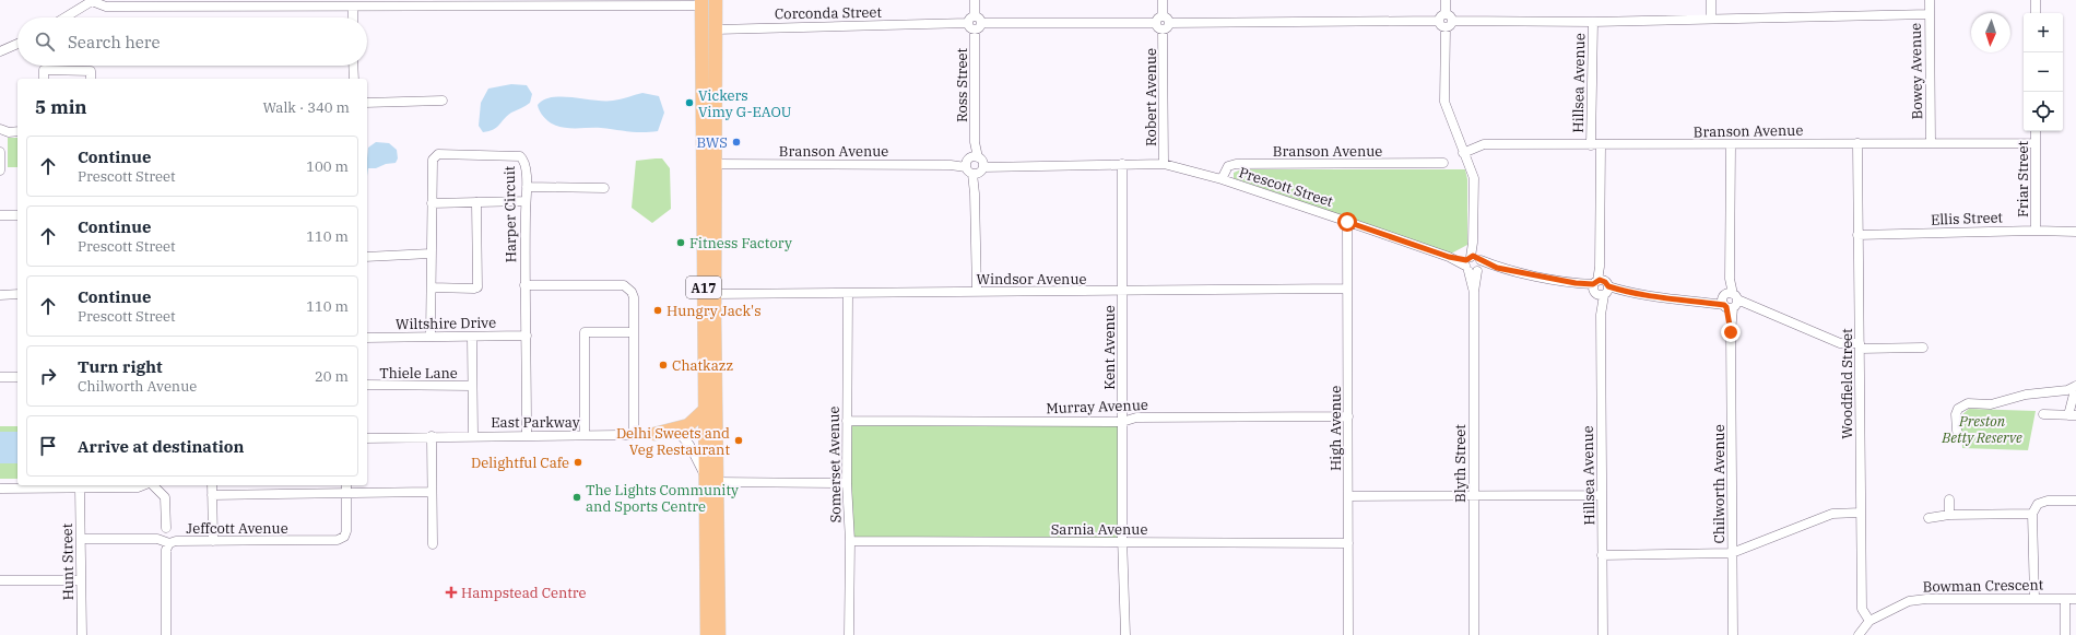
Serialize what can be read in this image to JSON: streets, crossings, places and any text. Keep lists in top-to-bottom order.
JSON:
{
  "streets": {
    "highway": ["A17"],
    "street": [
      "Corconda Street",
      "Bowey Avenue",
      "Hillsea Avenue",
      "Ross Street",
      "Robert Avenue",
      "Branson Avenue",
      "Friar Street",
      "Prescott Street",
      "Harper Circuit",
      "Ellis Street",
      "Windsor Avenue",
      "Wiltshire Drive",
      "Kent Avenue",
      "Thiele Lane",
      "Woodfield Street",
      "Murray Avenue",
      "East Parkway",
      "High Avenue",
      "Blyth Street",
      "Somerset Avenue",
      "Chilworth Avenue",
      "Jeffcott Avenue",
      "Sarnia Avenue",
      "Hunt Street",
      "Bowman Crescent"
    ]
  },
  "crossings": [
    ["Corconda Street", "Ross Street"],
    ["Corconda Street", "Robert Avenue"],
    ["Corconda Street", "A17"],
    ["Bowey Avenue", "Branson Avenue"],
    ["Hillsea Avenue", "Branson Avenue"],
    ["Hillsea Avenue", "Prescott Street"],
    ["Ross Street", "Branson Avenue"],
    ["Ross Street", "Windsor Avenue"],
    ["Robert Avenue", "Branson Avenue"],
    ["Robert Avenue", "Prescott Street"],
    ["Branson Avenue", "Friar Street"],
    ["Branson Avenue", "Prescott Street"],
    ["Branson Avenue", "A17"],
    ["Branson Avenue", "Kent Avenue"],
    ["Branson Avenue", "Woodfield Street"],
    ["Branson Avenue", "Blyth Street"],
    ["Branson Avenue", "Chilworth Avenue"],
    ["Friar Street", "Ellis Street"],
    ["Prescott Street", "Woodfield Street"],
    ["Prescott Street", "High Avenue"],
    ["Prescott Street", "Blyth Street"],
    ["Prescott Street", "Chilworth Avenue"],
    ["Harper Circuit", "Wiltshire Drive"],
    ["Harper Circuit", "East Parkway"],
    ["Ellis Street", "Woodfield Street"],
    ["Windsor Avenue", "A17"],
    ["Windsor Avenue", "Kent Avenue"],
    ["Windsor Avenue", "High Avenue"],
    ["Windsor Avenue", "Somerset Avenue"],
    ["A17", "East Parkway"],
    ["Kent Avenue", "Murray Avenue"],
    ["Kent Avenue", "Sarnia Avenue"],
    ["Woodfield Street", "Bowman Crescent"],
    ["Murray Avenue", "High Avenue"],
    ["Murray Avenue", "Somerset Avenue"],
    ["High Avenue", "Sarnia Avenue"],
    ["Somerset Avenue", "Sarnia Avenue"]
  ],
  "parks": ["Preston Betty Reserve"],
  "places": {
    "other": [
      "Vickers Vimy G-EAOU",
      "BWS",
      "Fitness Factory",
      "Hungry Jack's",
      "Chatkazz",
      "Delhi Sweets and Veg Restaurant",
      "Delightful Cafe",
      "The Lights Community and Sports Centre"
    ],
    "health": ["Hampstead Centre"]
  },
  "north": "bottom",
  "page": {
    "map_buttons": ["+", "−"],
    "search": "Search here",
    "heading": ["5 min", "Walk · 340 m"],
    "list": [
      ["Continue", "Prescott Street", "100 m"],
      ["Continue", "Prescott Street", "110 m"],
      ["Continue", "Prescott Street", "110 m"],
      ["Turn right", "Chilworth Avenue", "20 m"],
      "Arrive at destination"
    ]
  }
}
